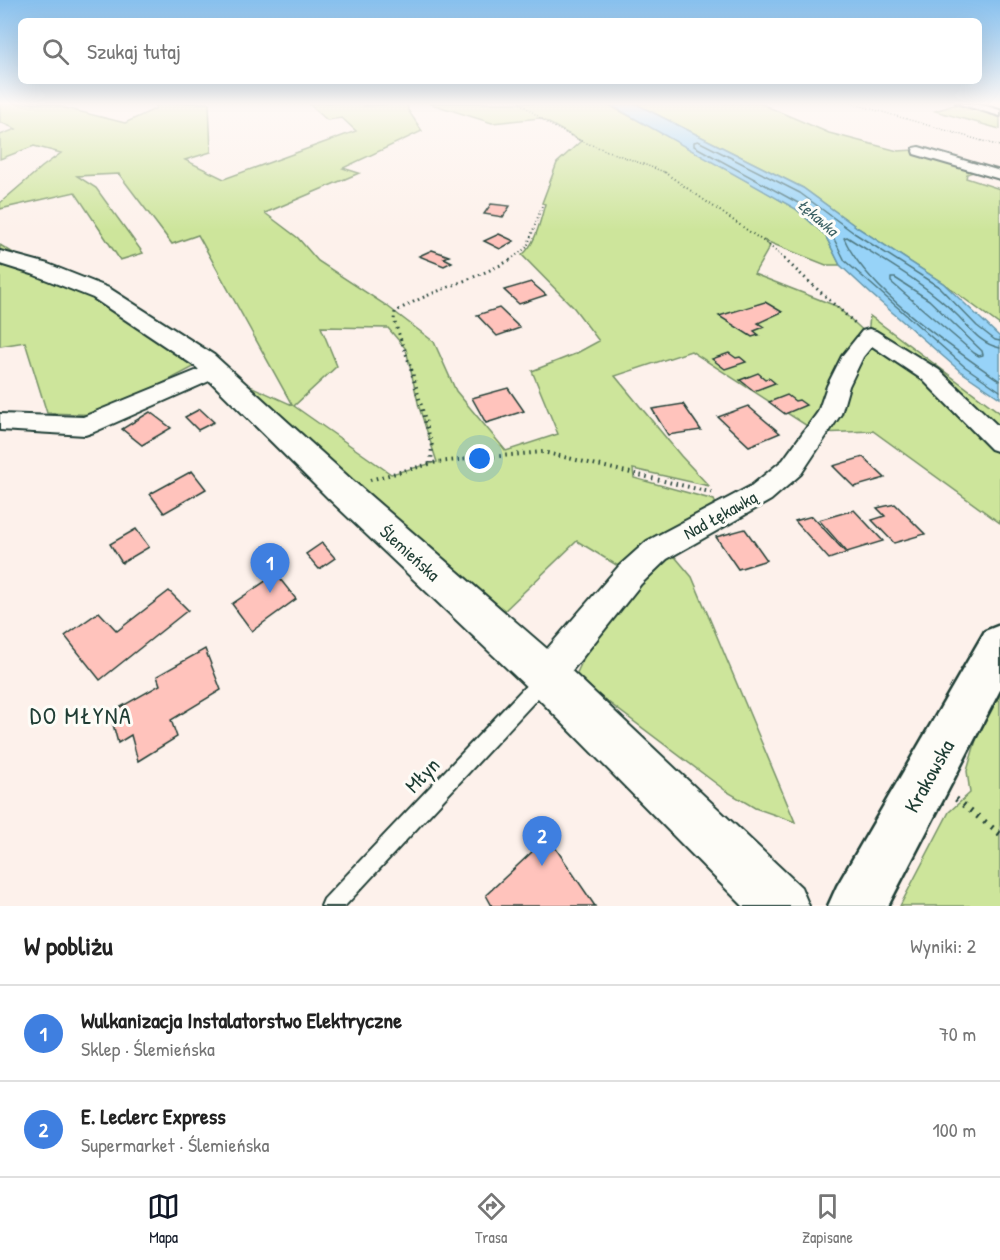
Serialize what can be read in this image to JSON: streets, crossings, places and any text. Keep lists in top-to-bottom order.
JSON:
{
  "streets": {
    "main road": ["Krakowska"],
    "street": ["Nad Łękawką", "Ślemieńska"],
    "lane": ["Młyn"]
  },
  "crossings": [
    ["Nad Łękawką", "Ślemieńska"],
    ["Nad Łękawką", "Młyn"],
    ["Ślemieńska", "Młyn"]
  ],
  "districts": ["DO MŁYNA"],
  "water": ["Łękawka"],
  "page": {
    "search": "Szukaj tutaj",
    "pins": ["1", "2"],
    "heading": ["W pobliżu", "Wyniki: 2"],
    "list": [
      {
        "mark": "1",
        "name": "Wulkanizacja Instalatorstwo Elektryczne",
        "note": "Sklep · Ślemieńska",
        "value": "70 m"
      },
      {
        "mark": "2",
        "name": "E. Leclerc Express",
        "note": "Supermarket · Ślemieńska",
        "value": "100 m"
      }
    ],
    "nav": ["Mapa", "Trasa", "Zapisane"]
  }
}
